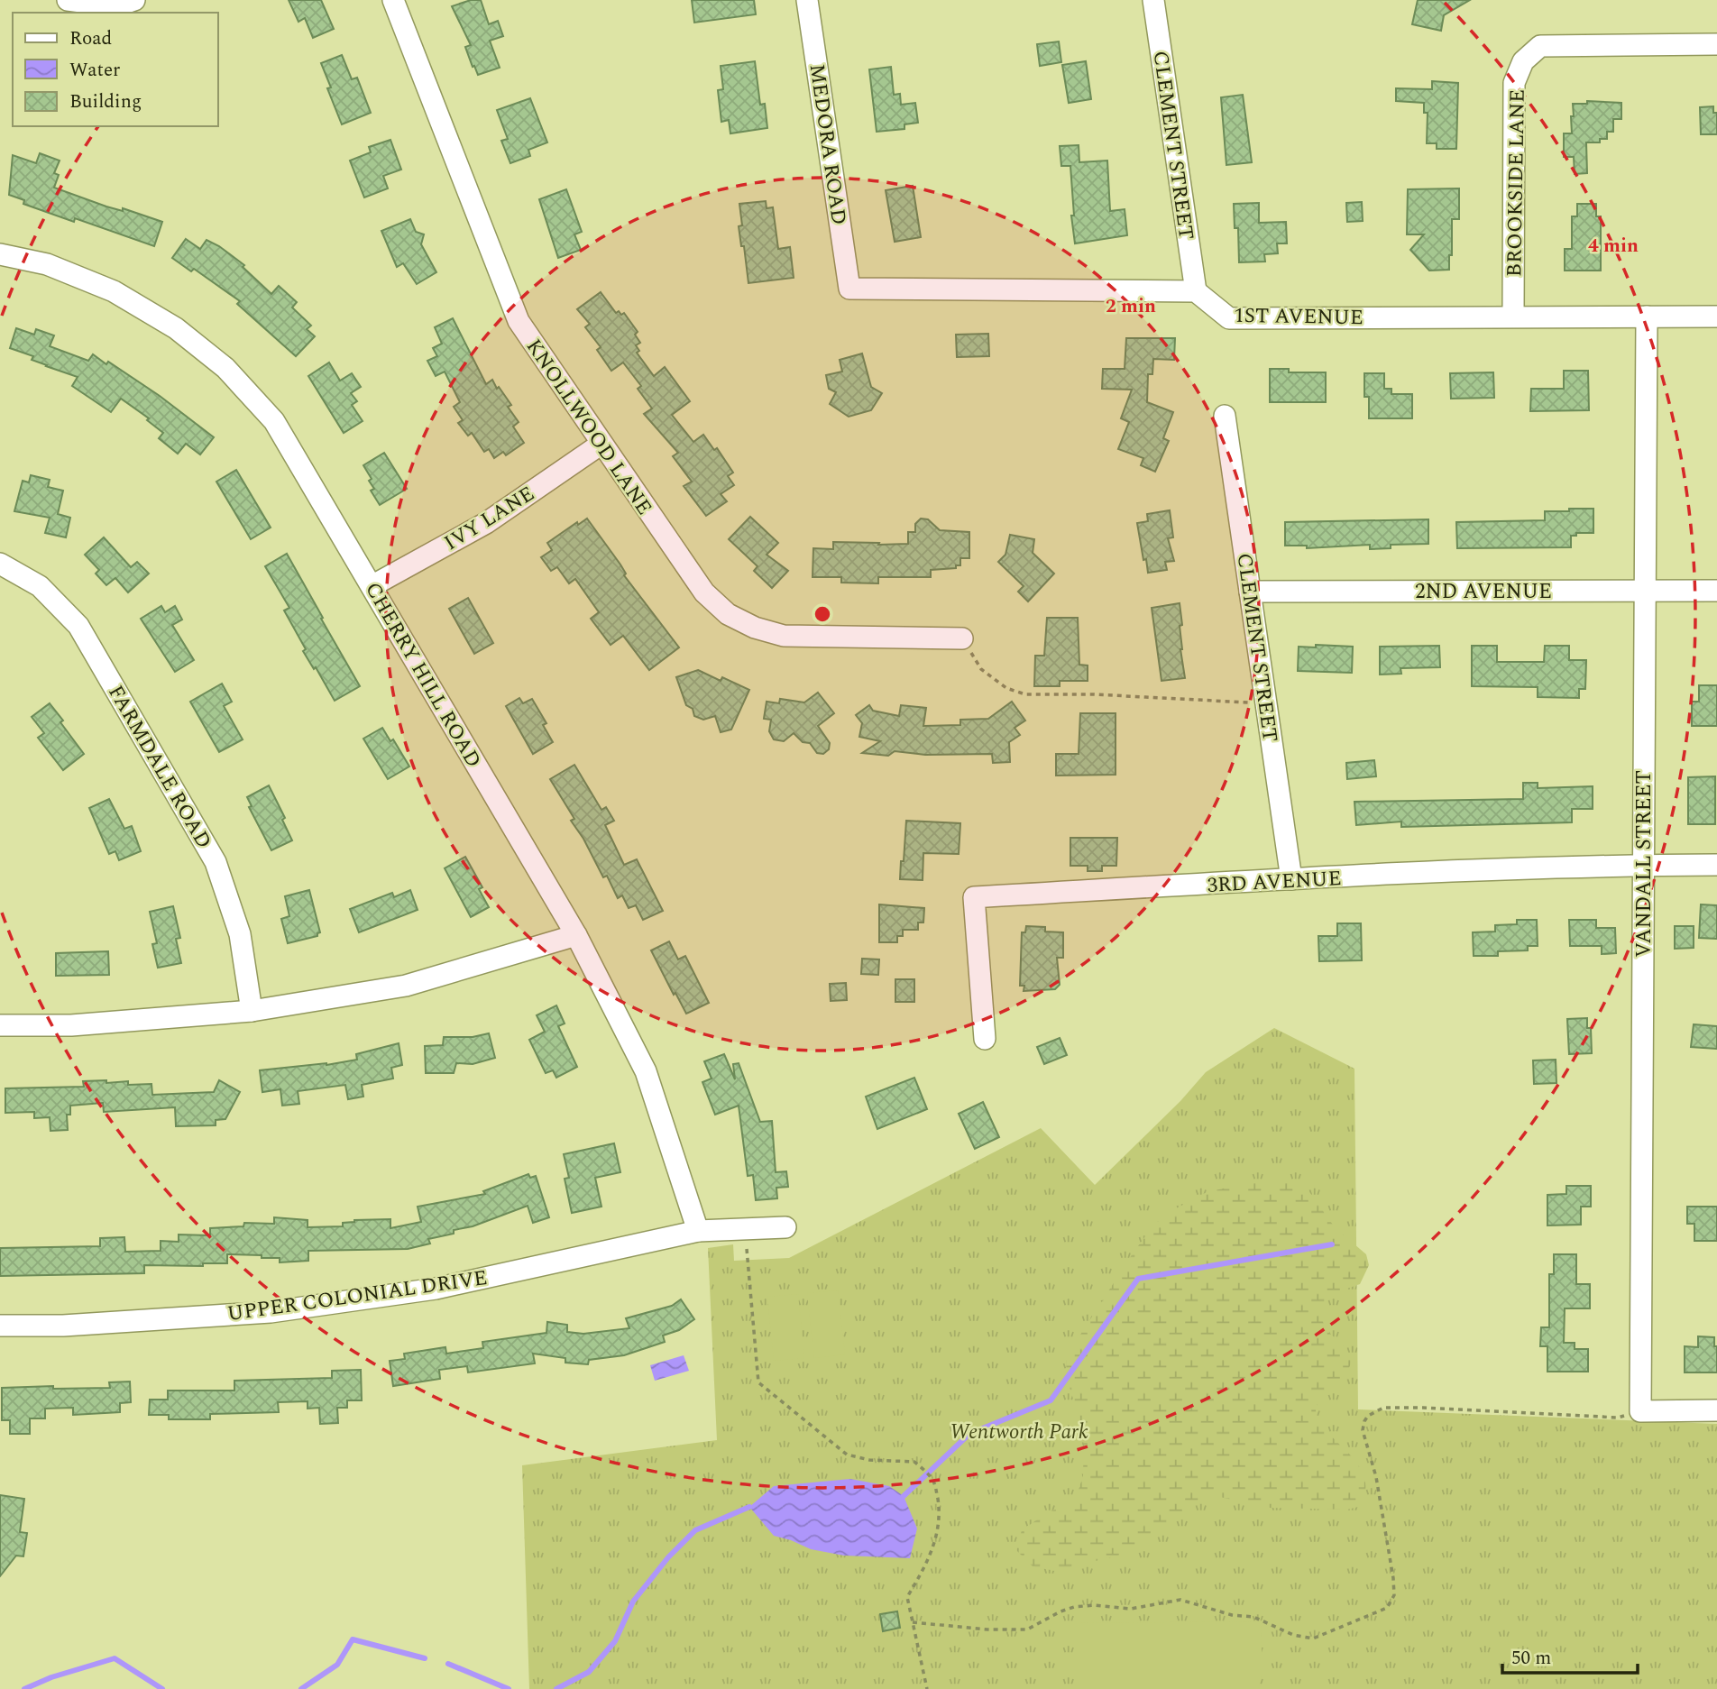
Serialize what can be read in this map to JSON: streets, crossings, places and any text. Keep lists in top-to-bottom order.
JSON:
{
  "streets": {
    "street": [
      "MEDORA ROAD",
      "CLEMENT STREET",
      "BROOKSIDE LANE",
      "1ST AVENUE",
      "KNOLLWOOD LANE",
      "IVY LANE",
      "2ND AVENUE",
      "CHERRY HILL ROAD",
      "FARMDALE ROAD",
      "VANDALL STREET",
      "3RD AVENUE",
      "UPPER COLONIAL DRIVE"
    ]
  },
  "crossings": [
    ["MEDORA ROAD", "CLEMENT STREET"],
    ["MEDORA ROAD", "1ST AVENUE"],
    ["CLEMENT STREET", "1ST AVENUE"],
    ["CLEMENT STREET", "2ND AVENUE"],
    ["CLEMENT STREET", "3RD AVENUE"],
    ["BROOKSIDE LANE", "1ST AVENUE"],
    ["1ST AVENUE", "VANDALL STREET"],
    ["KNOLLWOOD LANE", "IVY LANE"],
    ["IVY LANE", "CHERRY HILL ROAD"],
    ["2ND AVENUE", "VANDALL STREET"],
    ["CHERRY HILL ROAD", "UPPER COLONIAL DRIVE"],
    ["VANDALL STREET", "3RD AVENUE"]
  ],
  "parks": ["Wentworth Park"],
  "legend": ["Road", "Water", "Building"],
  "scale_bar": "50 m",
  "rings": ["4 min", "2 min"]
}
